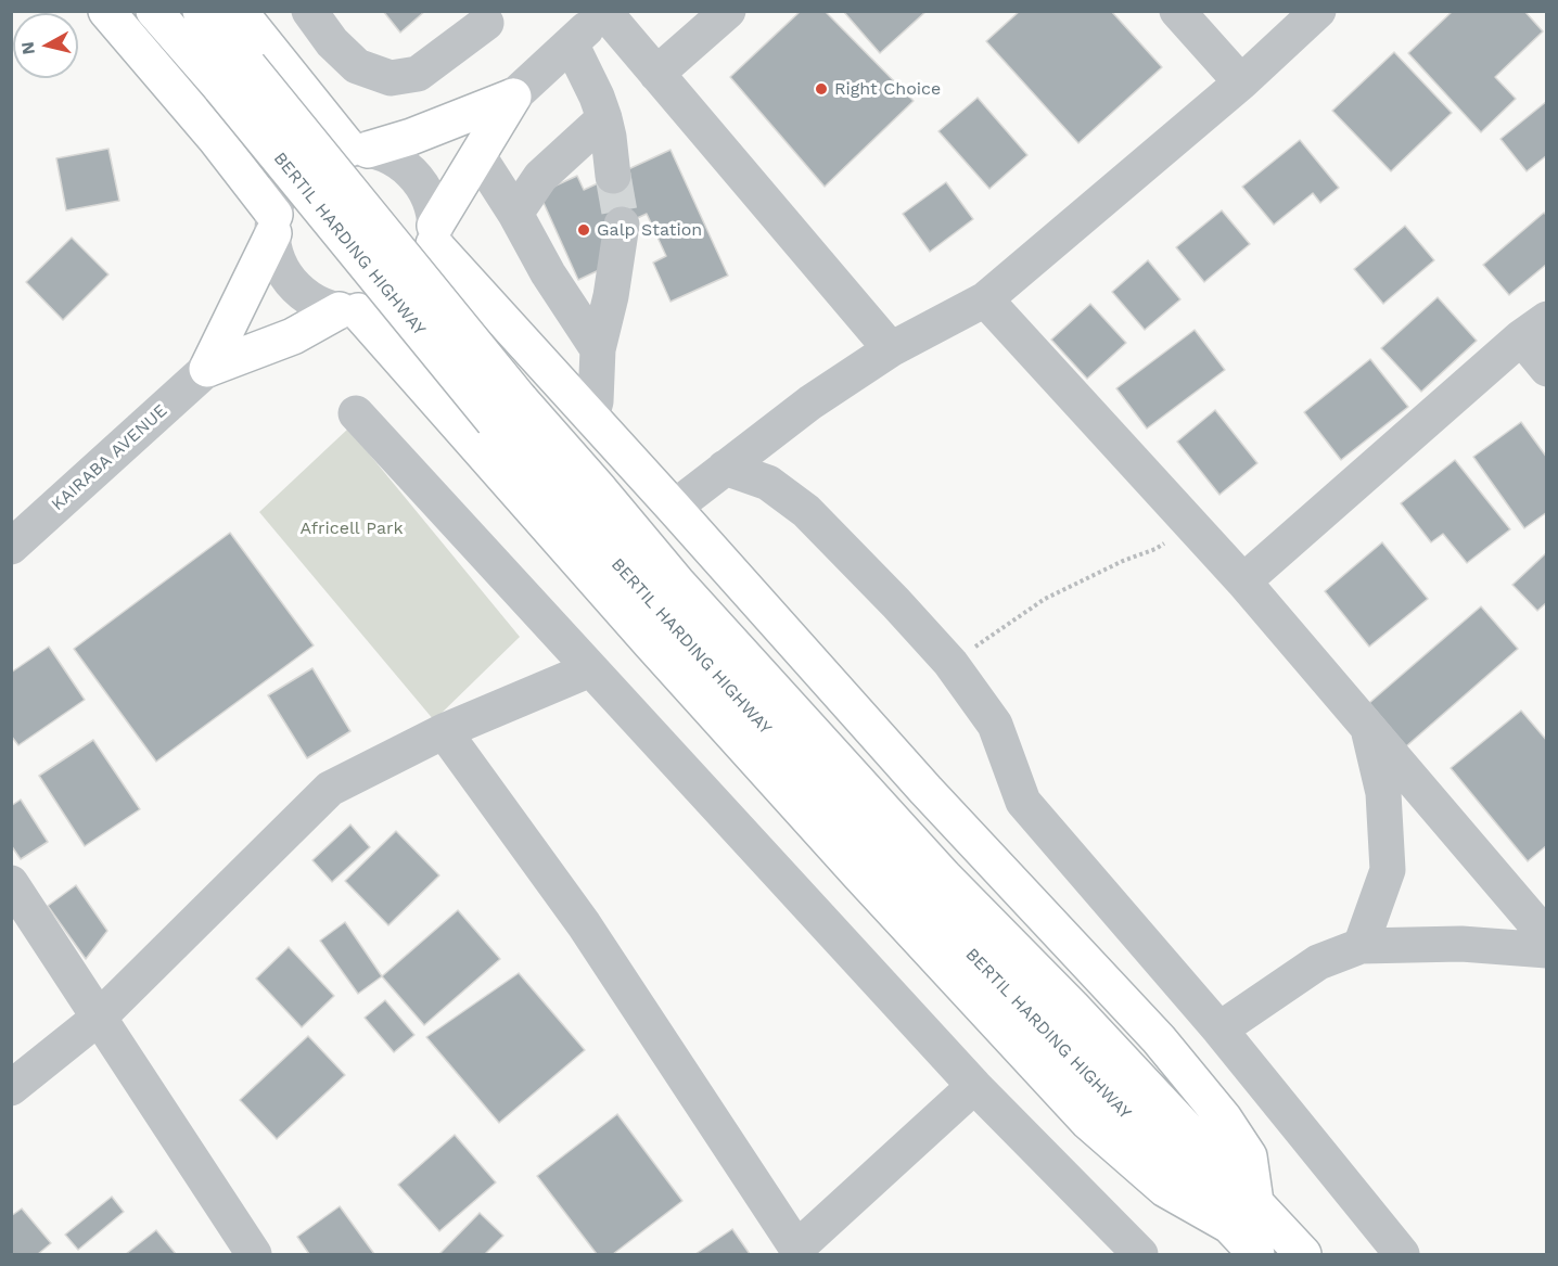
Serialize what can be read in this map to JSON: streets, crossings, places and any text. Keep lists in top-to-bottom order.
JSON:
{
  "streets": {
    "main road": ["BERTIL HARDING HIGHWAY"],
    "street": ["KAIRABA AVENUE"]
  },
  "parks": ["Africell Park"],
  "places": ["Right Choice", "Galp Station"],
  "north": "left"
}
